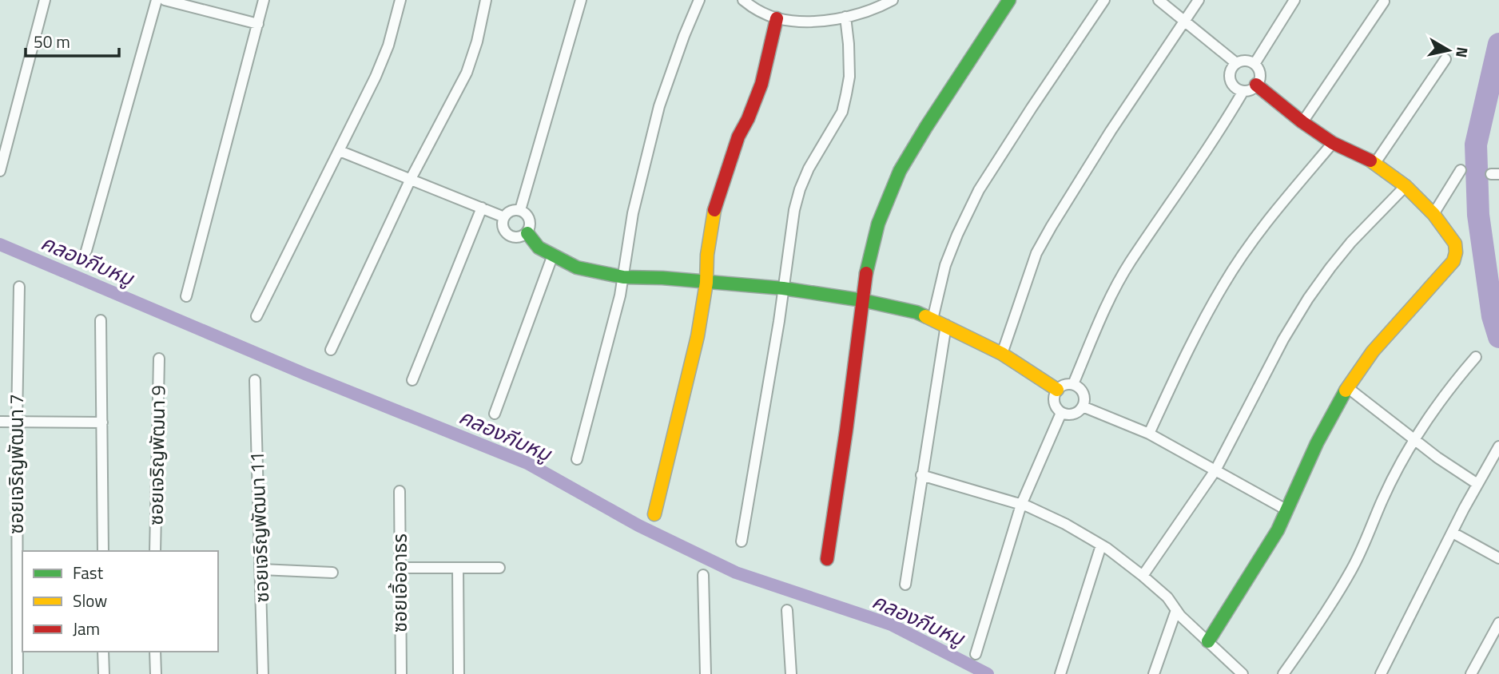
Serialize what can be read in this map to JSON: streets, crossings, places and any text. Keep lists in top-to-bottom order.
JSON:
{
  "streets": {
    "street": [
      "ซอยเจริญพัฒนา 9",
      "ซอยเจริญพัฒนา 7",
      "ซอยเจริญพัฒนา 11",
      "ซอยเอิ้ออาธร"
    ]
  },
  "water": ["คลองกีบหมู"],
  "legend": ["Fast", "Slow", "Jam"],
  "scale_bar": "50 m",
  "north": "right"
}
